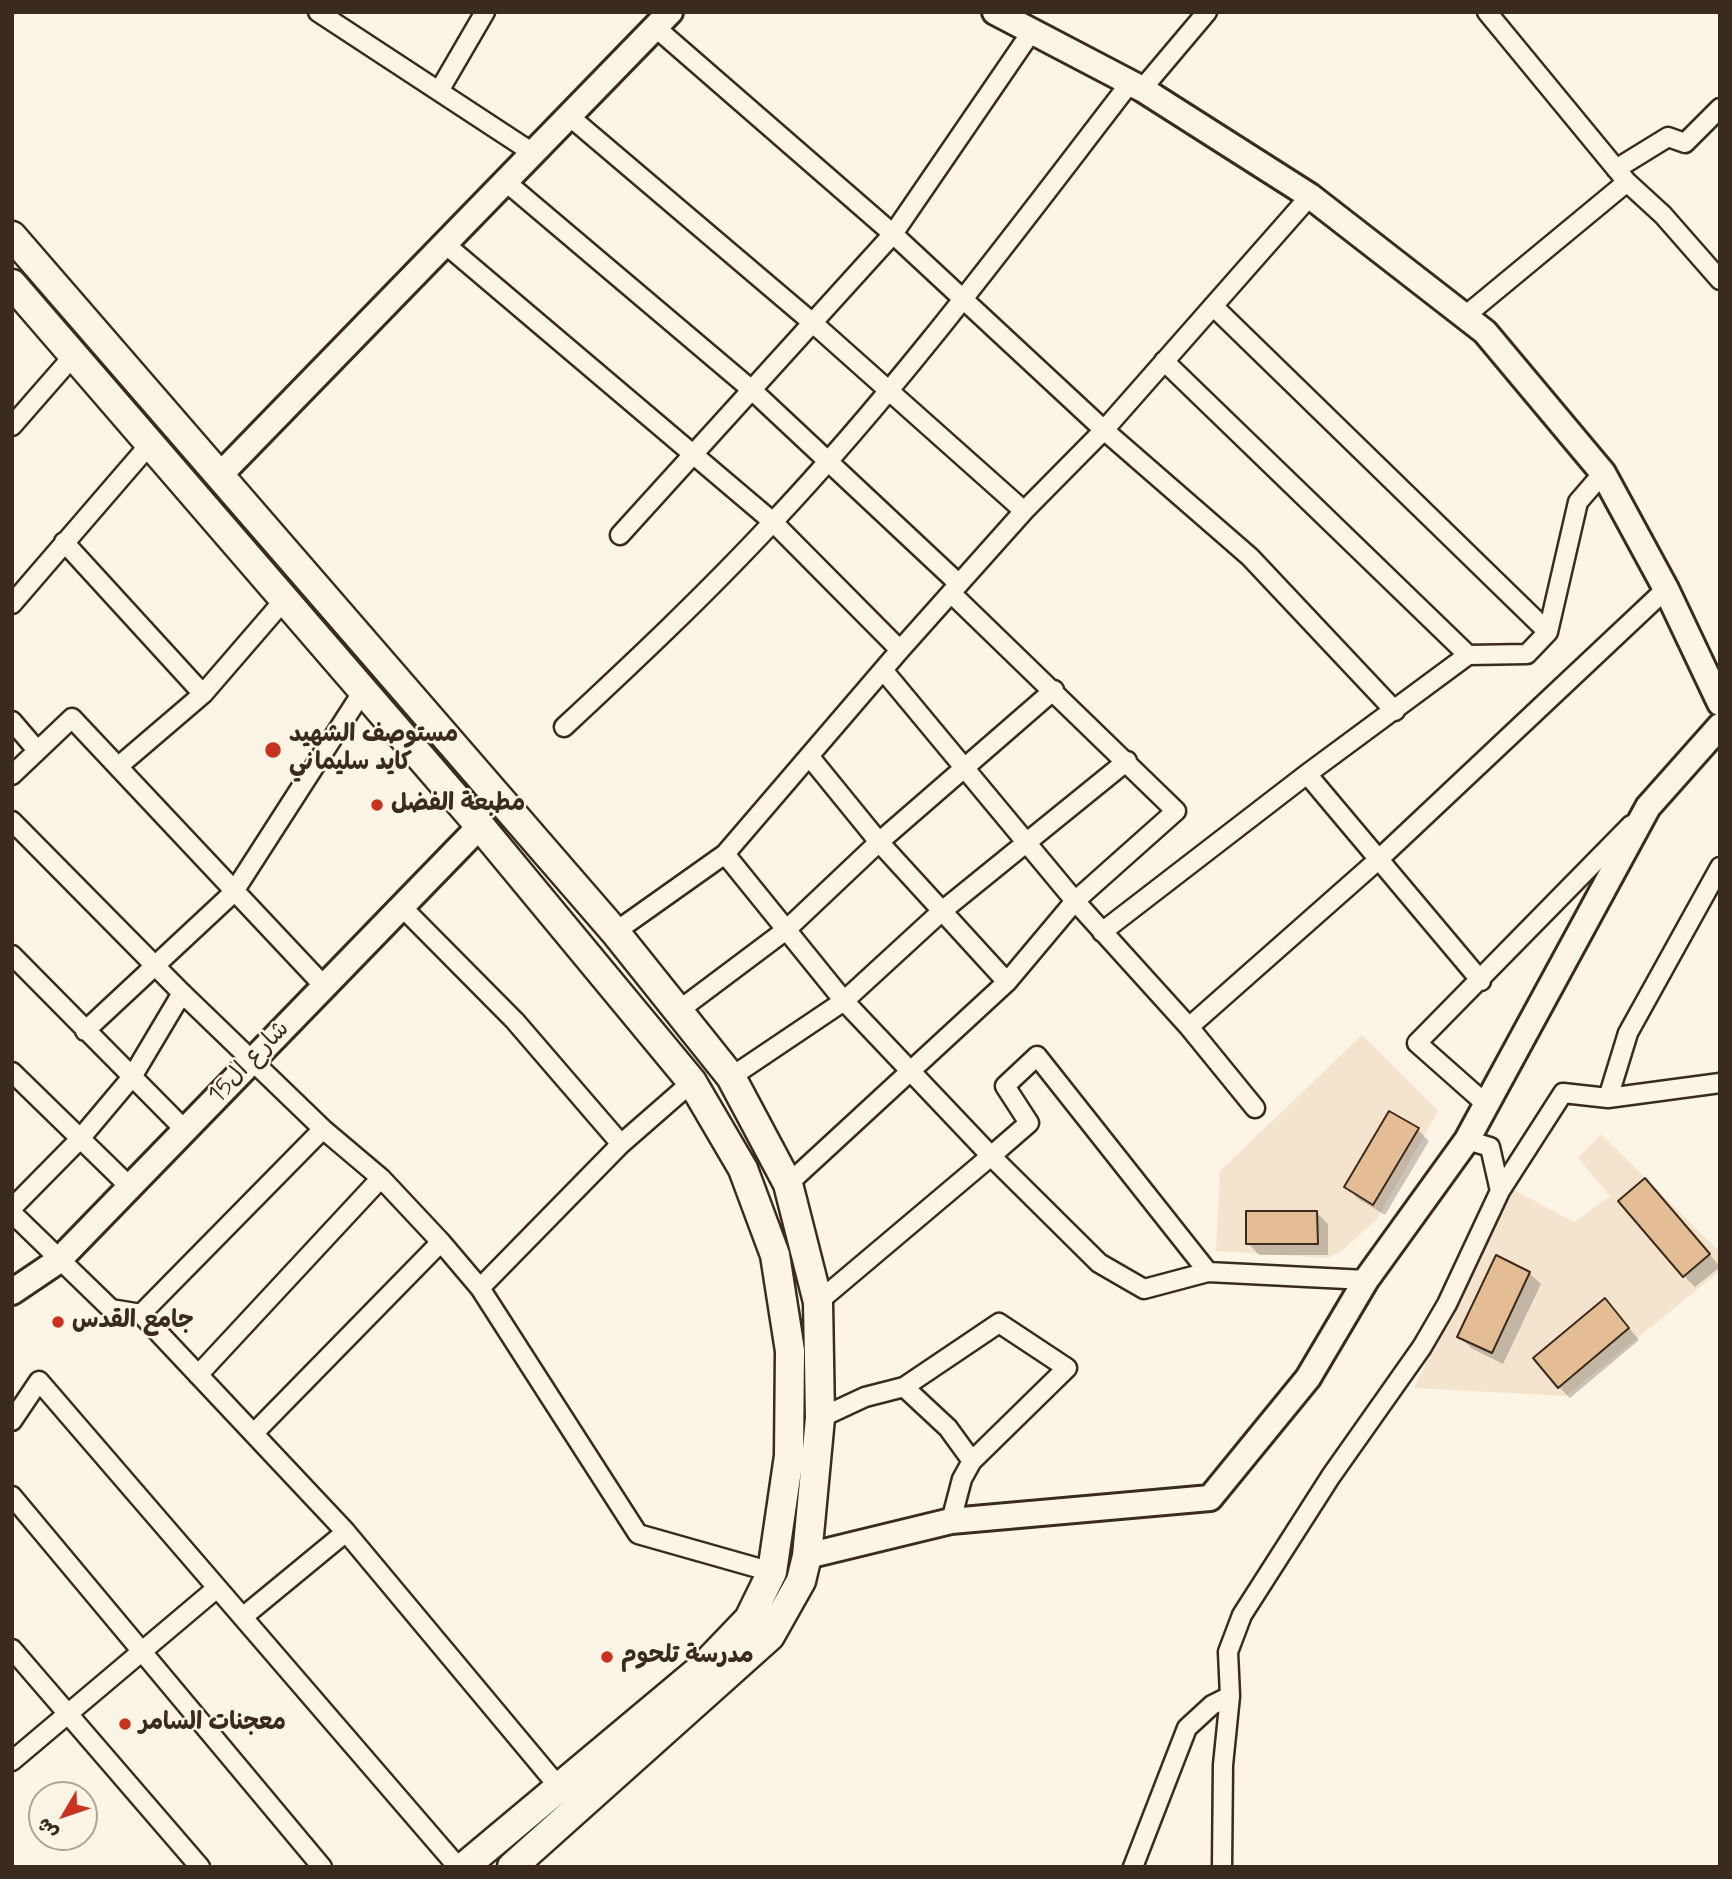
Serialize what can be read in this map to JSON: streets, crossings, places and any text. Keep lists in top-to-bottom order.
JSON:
{
  "streets": {
    "street": ["شارع ال15"]
  },
  "places": [
    "مستوصف الشهيد كايد سليماني",
    "مطبعة الفضل",
    "جامع القدس",
    "مدرسة تلحوم",
    "معجنات السامر"
  ],
  "north": "bottom left"
}
